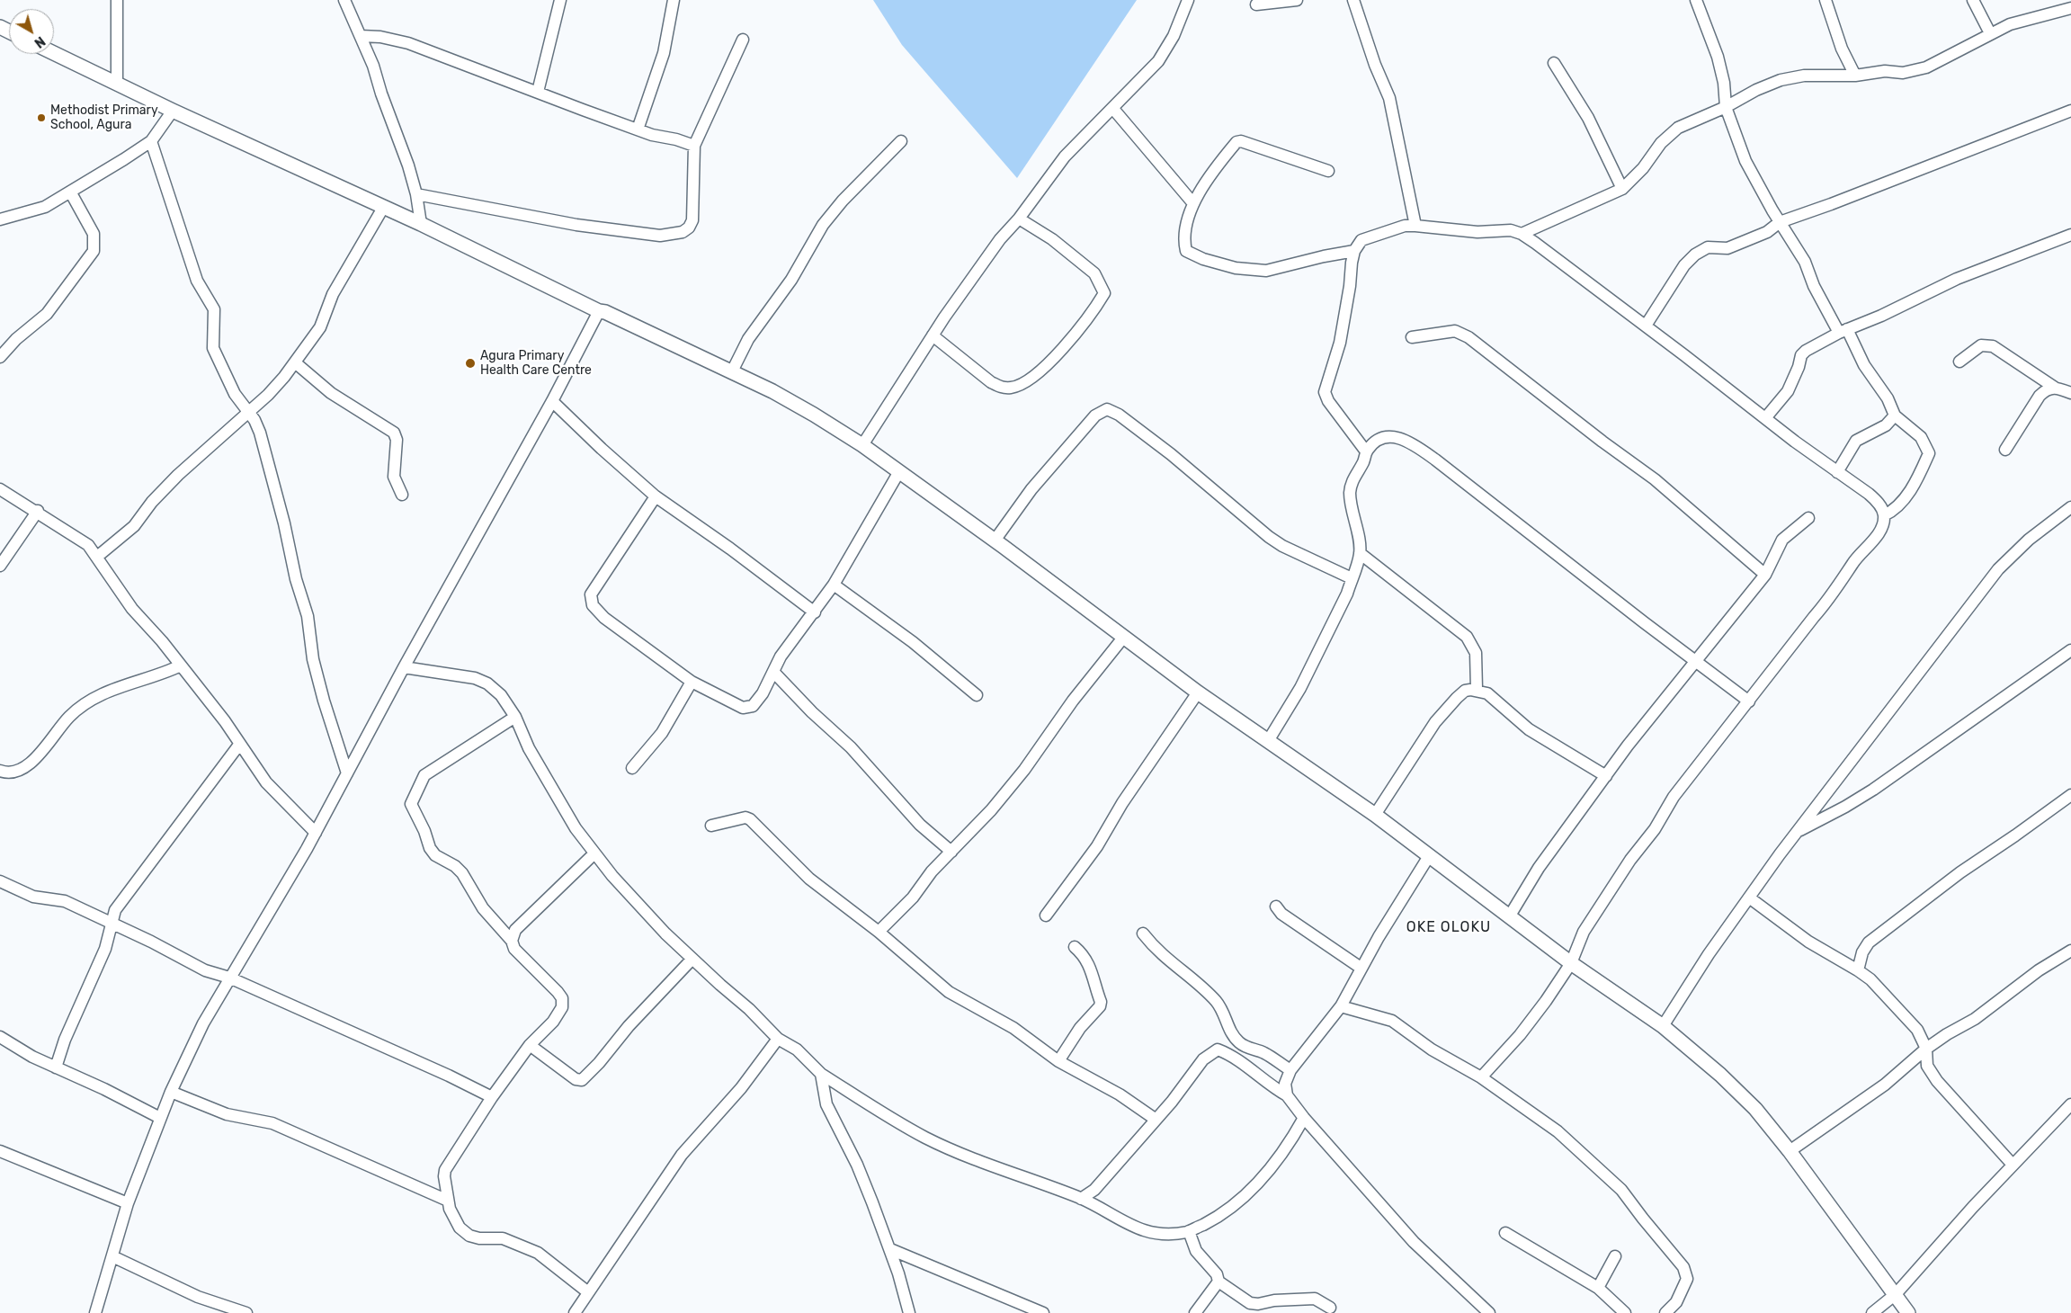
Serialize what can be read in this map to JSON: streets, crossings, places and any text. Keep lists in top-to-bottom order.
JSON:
{
  "districts": ["OKE OLOKU"],
  "places": ["Methodist Primary School, Agura", "Agura Primary Health Care Centre"],
  "north": "bottom right"
}
